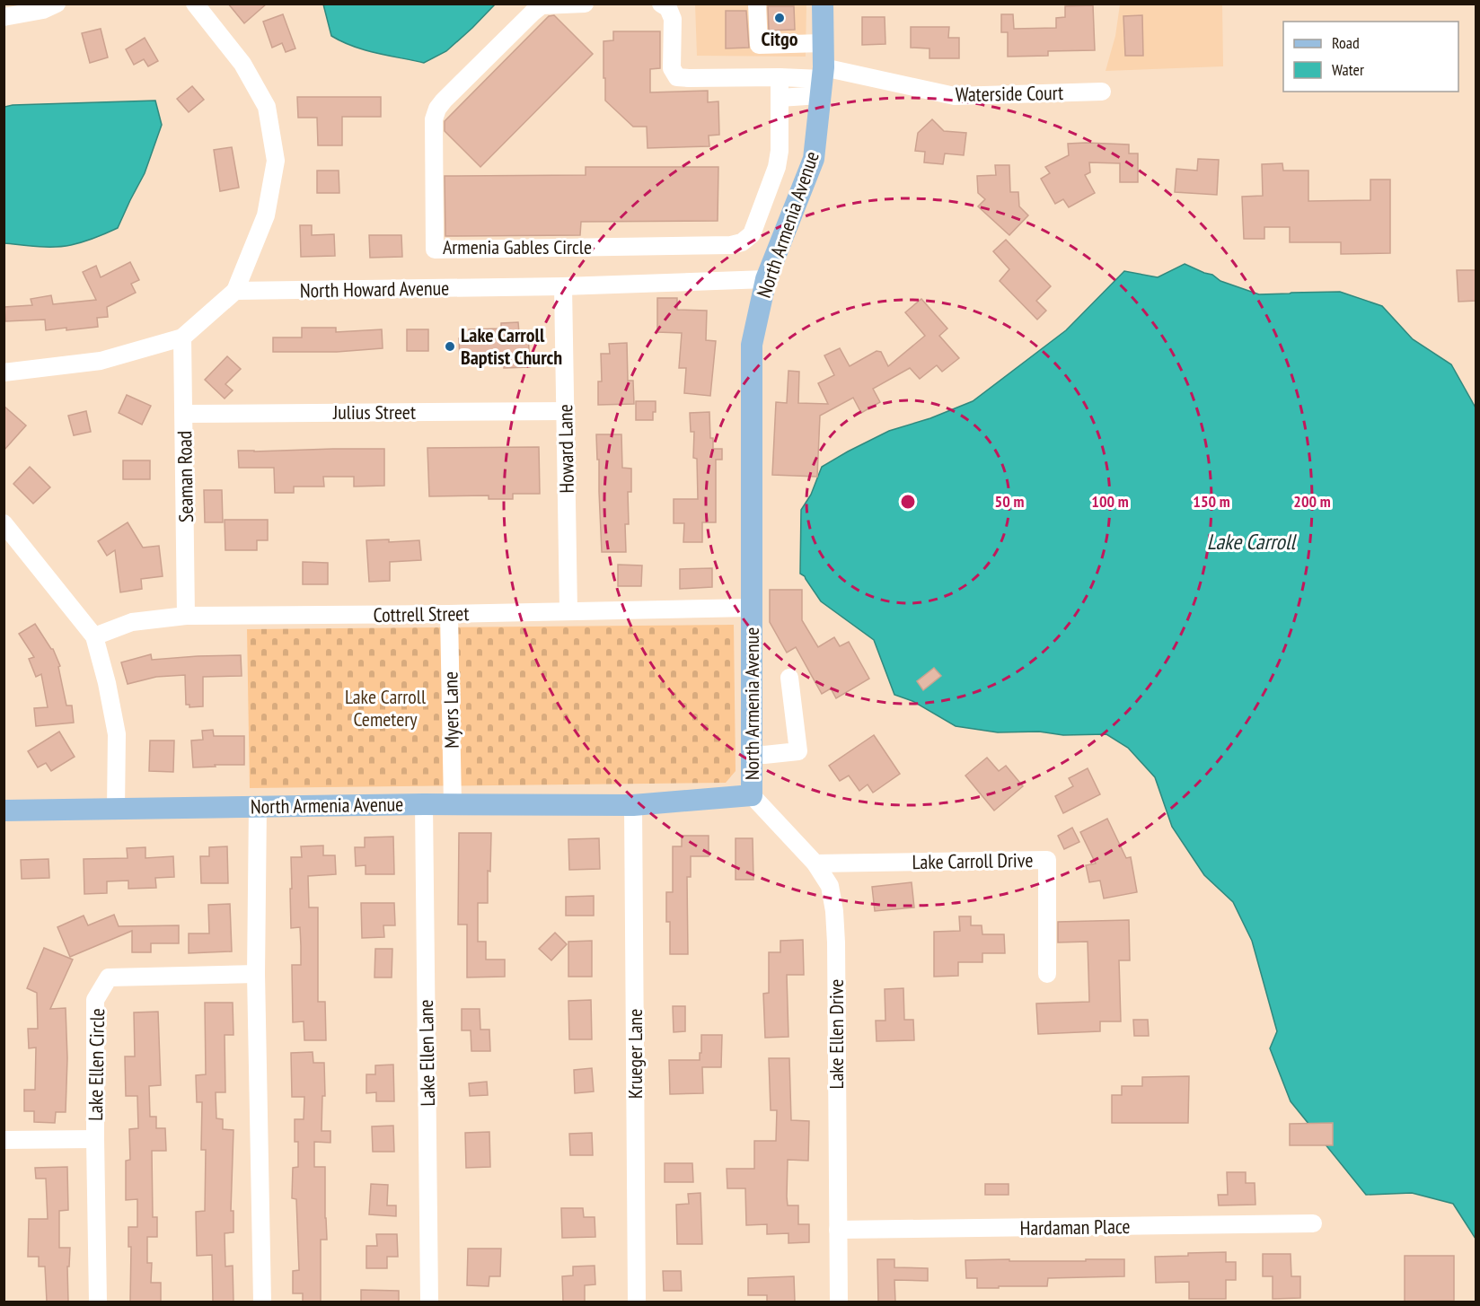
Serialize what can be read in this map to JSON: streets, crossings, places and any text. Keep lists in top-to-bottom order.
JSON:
{
  "streets": {
    "main road": ["North Armenia Avenue"],
    "street": [
      "Waterside Court",
      "Armenia Gables Circle",
      "North Howard Avenue",
      "Julius Street",
      "Howard Lane",
      "Seaman Road",
      "Cottrell Street",
      "Myers Lane",
      "Lake Carroll Drive",
      "Lake Ellen Drive",
      "Lake Ellen Lane",
      "Krueger Lane",
      "Lake Ellen Circle",
      "Hardaman Place"
    ]
  },
  "crossings": [
    ["Waterside Court", "North Armenia Avenue"],
    ["North Armenia Avenue", "North Howard Avenue"],
    ["North Armenia Avenue", "Cottrell Street"],
    ["North Armenia Avenue", "Myers Lane"],
    ["North Armenia Avenue", "Lake Ellen Drive"],
    ["North Armenia Avenue", "Lake Ellen Lane"],
    ["North Armenia Avenue", "Krueger Lane"],
    ["North Howard Avenue", "Howard Lane"],
    ["Julius Street", "Howard Lane"],
    ["Julius Street", "Seaman Road"],
    ["Howard Lane", "Cottrell Street"],
    ["Seaman Road", "Cottrell Street"],
    ["Cottrell Street", "Myers Lane"],
    ["Lake Carroll Drive", "Lake Ellen Drive"],
    ["Lake Ellen Drive", "Hardaman Place"]
  ],
  "water": ["Lake Carroll"],
  "parks": ["Lake Carroll Cemetery"],
  "places": ["Citgo", "Lake Carroll Baptist Church"],
  "legend": ["Road", "Water"],
  "rings": [
    "50 m",
    "100 m",
    "150 m",
    "200 m"
  ]
}
